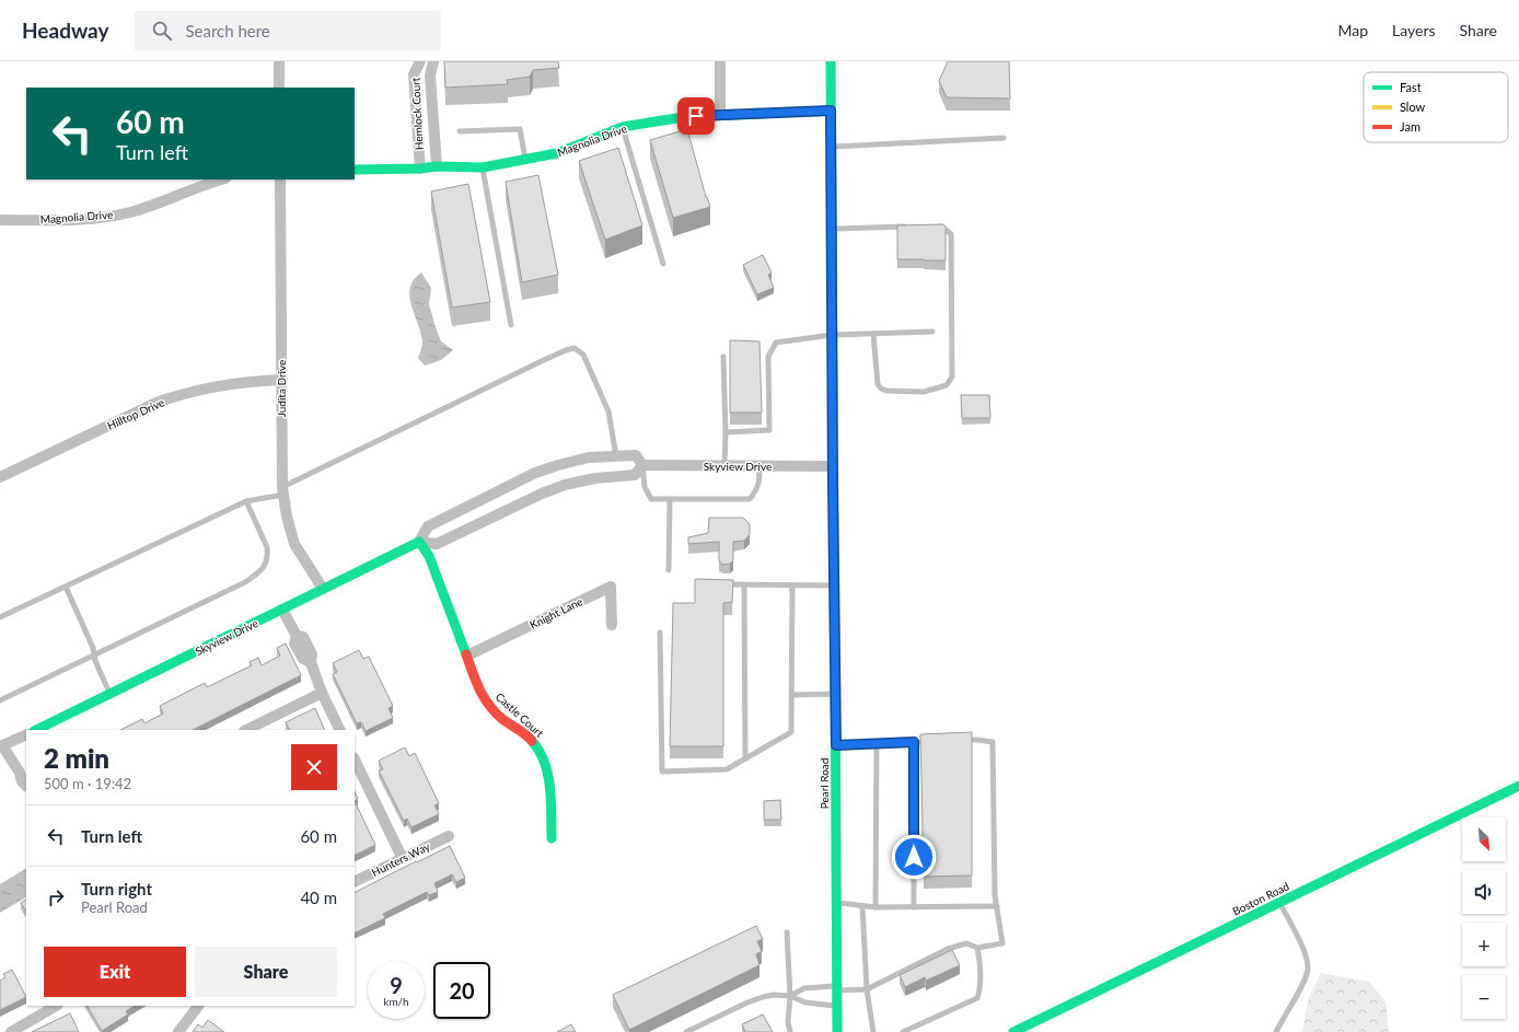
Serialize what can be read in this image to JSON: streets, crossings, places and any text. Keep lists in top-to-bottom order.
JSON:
{
  "streets": {
    "street": [
      "Hemlock Court",
      "Magnolia Drive",
      "Judita Drive",
      "Hilltop Drive",
      "Skyview Drive",
      "Knight Lane",
      "Castle Court",
      "Pearl Road",
      "Hunters Way",
      "Boston Road"
    ]
  },
  "crossings": [
    ["Hemlock Court", "Magnolia Drive"],
    ["Magnolia Drive", "Pearl Road"],
    ["Judita Drive", "Hilltop Drive"],
    ["Judita Drive", "Skyview Drive"],
    ["Skyview Drive", "Castle Court"],
    ["Skyview Drive", "Pearl Road"],
    ["Knight Lane", "Castle Court"]
  ],
  "legend": ["Fast", "Slow", "Jam"],
  "north": "bottom right",
  "page": {
    "header": "Headway",
    "search": "Search here",
    "nav": ["Map", "Layers", "Share"],
    "turn": ["60 m", "Turn left"],
    "heading": ["2 min", "500 m · 19:42"],
    "list": [
      {
        "name": "Turn left",
        "value": "60 m"
      },
      {
        "name": "Turn right",
        "note": "Pearl Road",
        "value": "40 m"
      }
    ],
    "map_buttons": ["+", "−"],
    "buttons": ["Exit", "Share"],
    "speed": "9 km/h",
    "limit": "20"
  }
}
